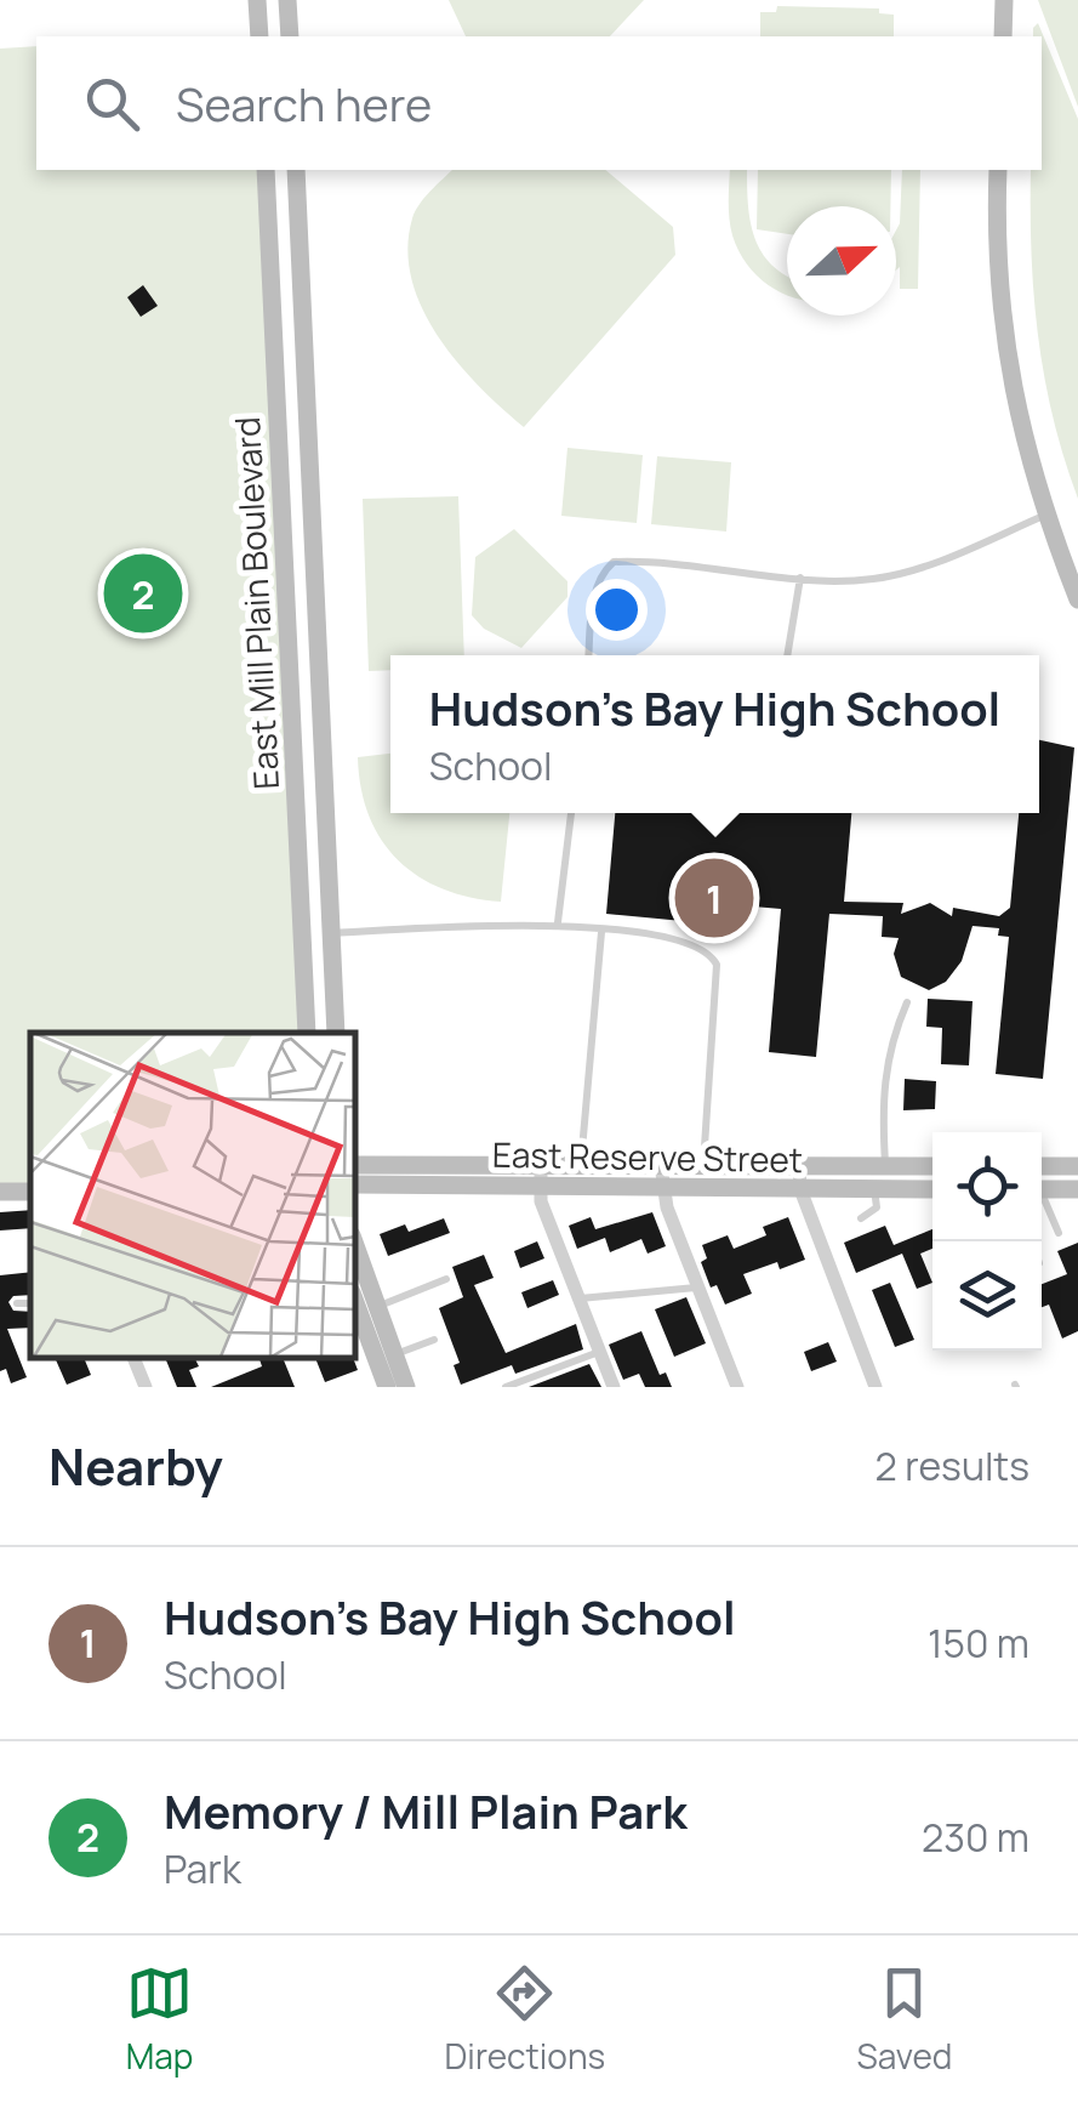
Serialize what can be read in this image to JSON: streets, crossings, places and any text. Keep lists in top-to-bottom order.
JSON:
{
  "streets": {
    "main road": ["East Mill Plain Boulevard", "East Reserve Street"]
  },
  "north": "right",
  "page": {
    "search": "Search here",
    "pins": ["2", "1"],
    "popup": ["Hudson's Bay High School", "School"],
    "heading": ["Nearby", "2 results"],
    "list": [
      {
        "mark": "1",
        "name": "Hudson's Bay High School",
        "note": "School",
        "value": "150 m"
      },
      {
        "mark": "2",
        "name": "Memory / Mill Plain Park",
        "note": "Park",
        "value": "230 m"
      }
    ],
    "nav": ["Map", "Directions", "Saved"]
  }
}
